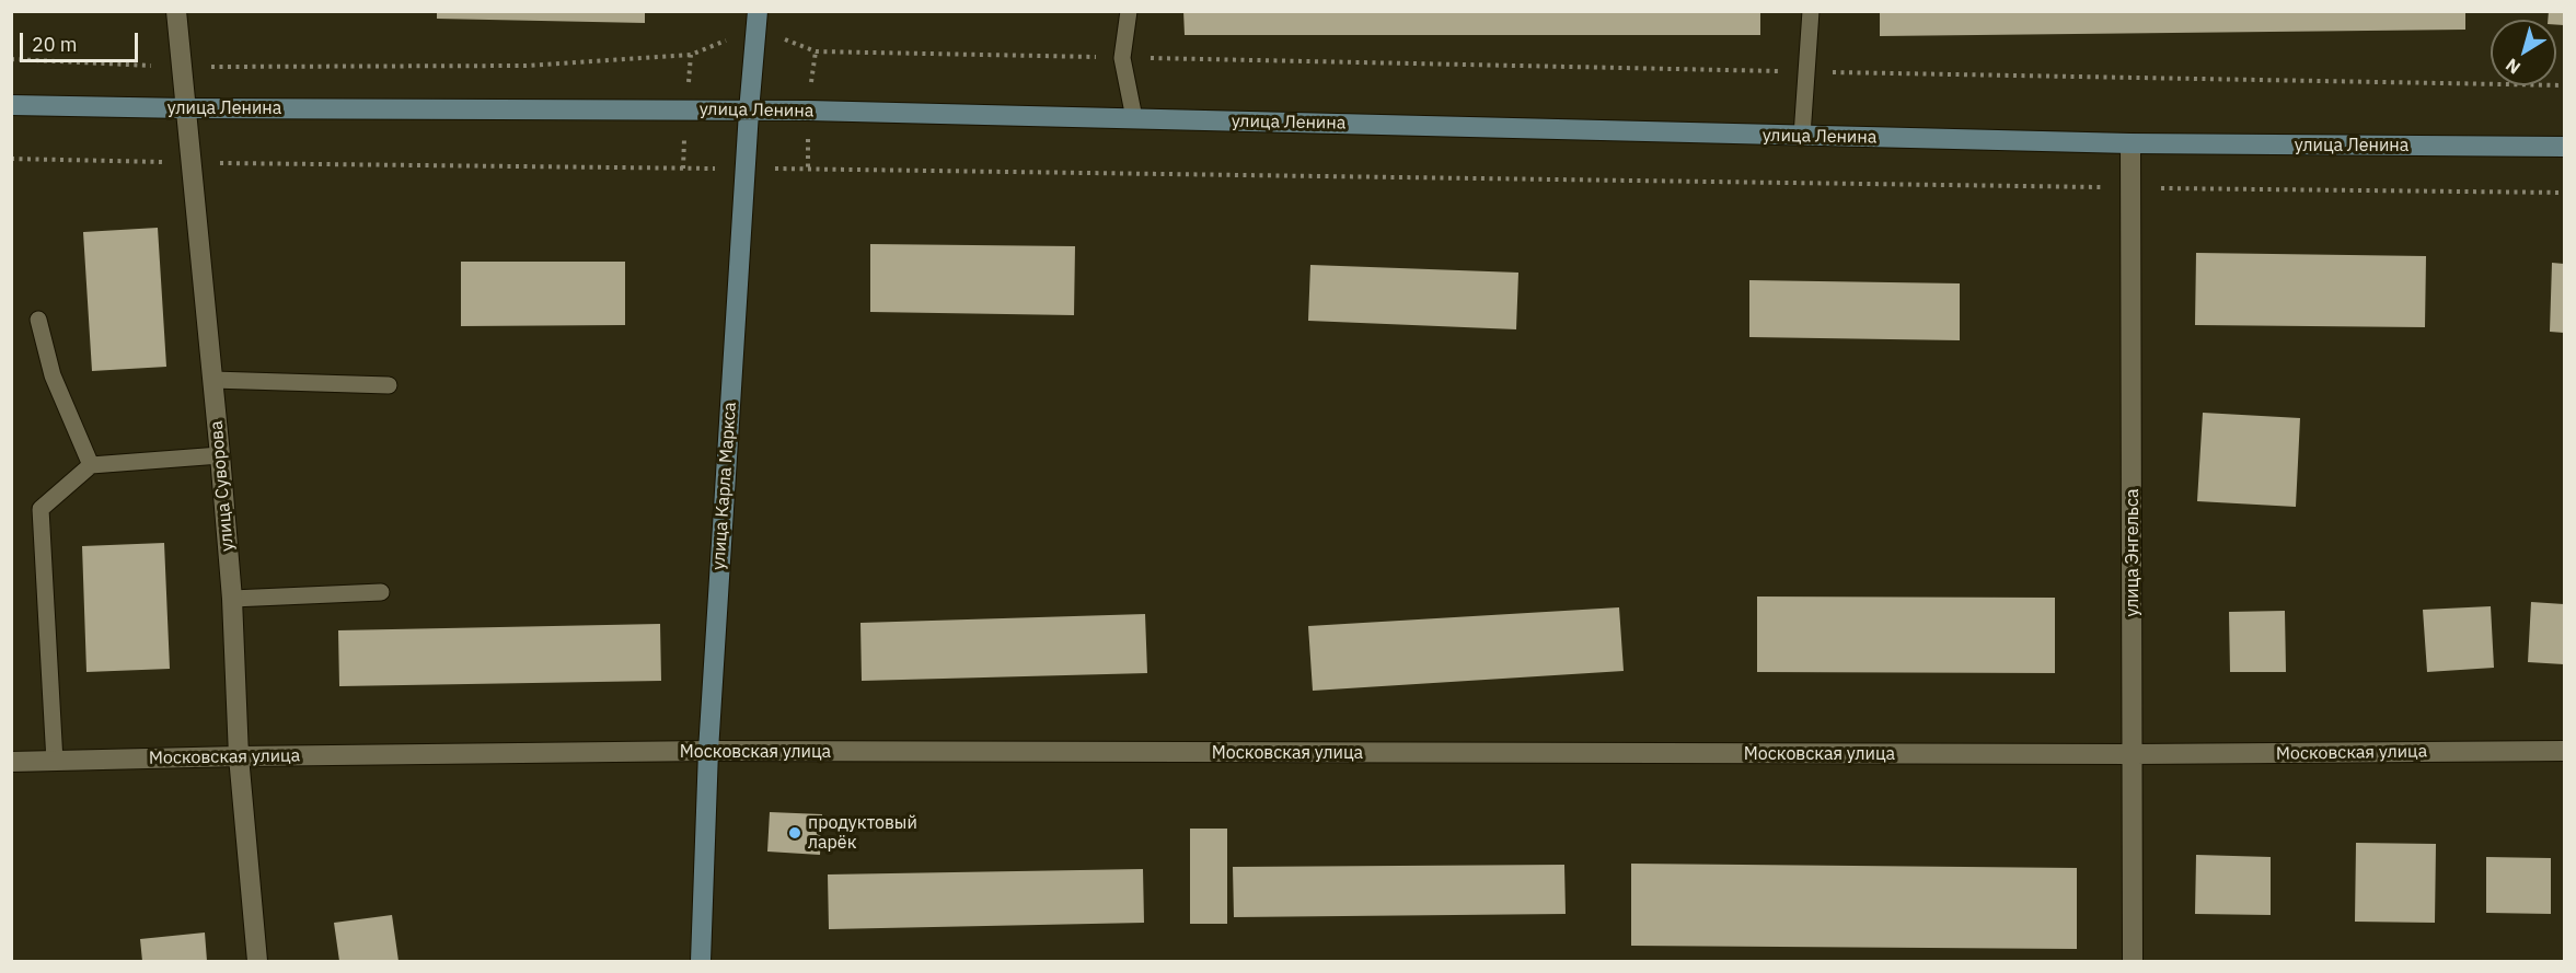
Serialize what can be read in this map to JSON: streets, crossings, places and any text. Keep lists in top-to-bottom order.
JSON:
{
  "streets": {
    "main road": ["улица Ленина", "улица Карла Маркса"],
    "street": ["улица Суворова", "улица Энгельса", "Московская улица"]
  },
  "crossings": [
    ["улица Ленина", "улица Суворова"],
    ["улица Ленина", "улица Карла Маркса"],
    ["улица Ленина", "улица Энгельса"],
    ["улица Суворова", "Московская улица"],
    ["улица Карла Маркса", "Московская улица"],
    ["улица Энгельса", "Московская улица"]
  ],
  "places": ["продуктовый ларёк"],
  "scale_bar": "20 m",
  "north": "bottom left"
}
